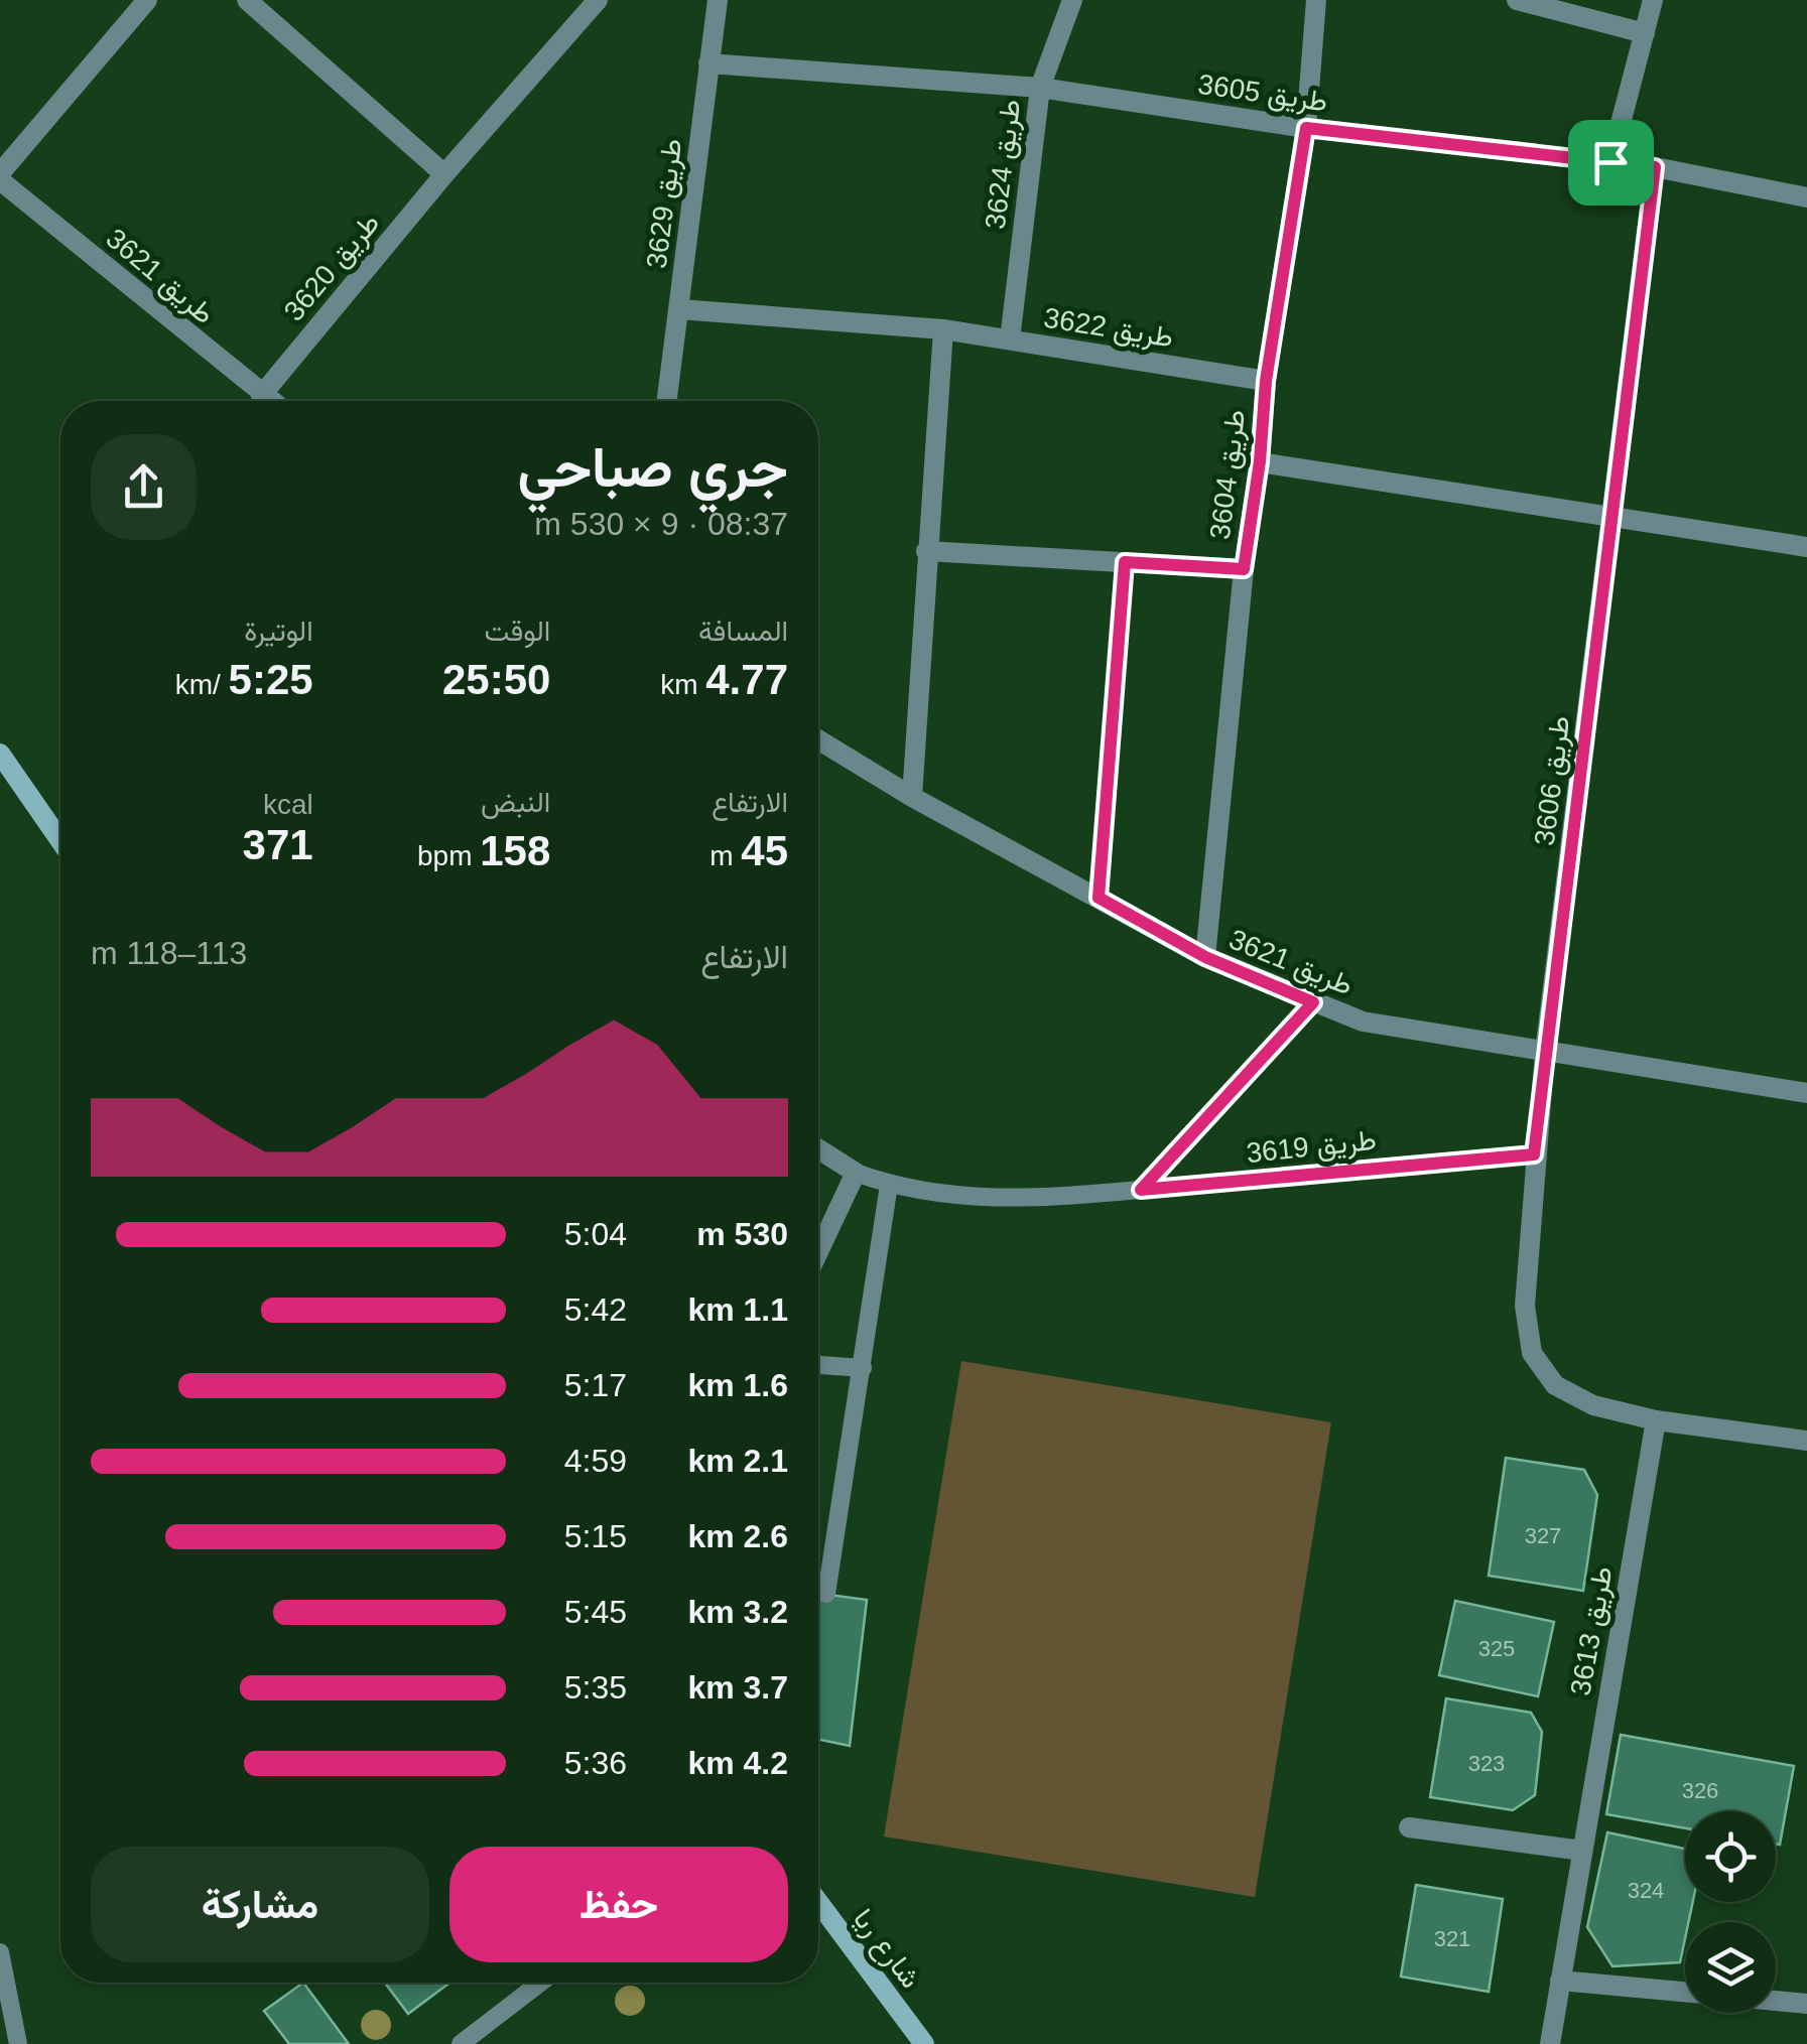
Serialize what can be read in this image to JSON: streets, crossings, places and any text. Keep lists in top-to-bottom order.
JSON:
{
  "streets": {
    "main road": ["شارع ريا"],
    "street": [
      "طريق 3605",
      "طريق 3624",
      "طريق 3629",
      "طريق 3620",
      "طريق 3621",
      "طريق 3622",
      "طريق 3604",
      "طريق 3606",
      "طريق 3619",
      "طريق 3613"
    ]
  },
  "crossings": [
    ["طريق 3605", "طريق 3624"],
    ["طريق 3605", "طريق 3629"],
    ["طريق 3605", "طريق 3604"],
    ["طريق 3605", "طريق 3606"],
    ["طريق 3624", "طريق 3622"],
    ["طريق 3629", "طريق 3622"],
    ["طريق 3620", "طريق 3621"],
    ["طريق 3621", "طريق 3604"],
    ["طريق 3621", "طريق 3606"],
    ["طريق 3622", "طريق 3604"]
  ],
  "house_numbers": [
    "327",
    "325",
    "323",
    "326",
    "324",
    "321"
  ],
  "page": {
    "heading": ["جري صباحي", "08:37 · 9 × 530 m"],
    "stats": [
      ["المسافة", "4.77 km"],
      ["الوقت", "25:50"],
      ["الوتيرة", "5:25 /km"],
      ["الارتفاع", "45 m"],
      ["النبض", "158 bpm"],
      ["kcal", "371"]
    ],
    "chart": ["الارتفاع", "113–118 m"],
    "list": [
      {
        "name": "530 m",
        "note": "5:04"
      },
      {
        "name": "1.1 km",
        "note": "5:42"
      },
      {
        "name": "1.6 km",
        "note": "5:17"
      },
      {
        "name": "2.1 km",
        "note": "4:59"
      },
      {
        "name": "2.6 km",
        "note": "5:15"
      },
      {
        "name": "3.2 km",
        "note": "5:45"
      },
      {
        "name": "3.7 km",
        "note": "5:35"
      },
      {
        "name": "4.2 km",
        "note": "5:36"
      }
    ],
    "buttons": ["حفظ", "مشاركة"]
  }
}
